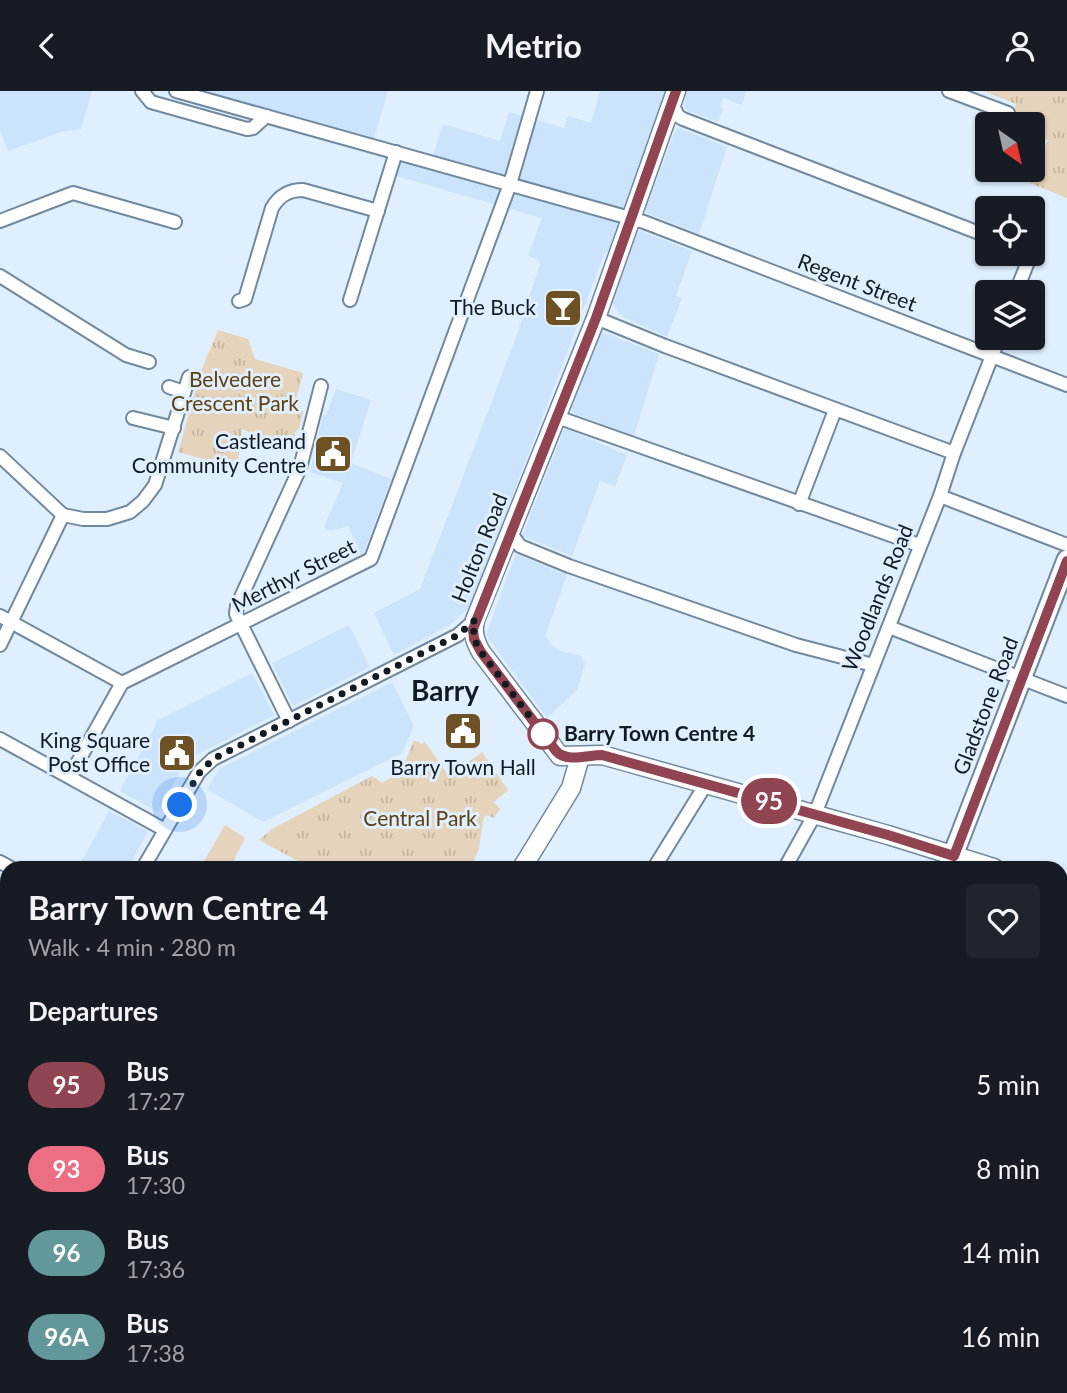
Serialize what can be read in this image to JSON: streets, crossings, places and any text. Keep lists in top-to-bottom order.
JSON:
{
  "streets": {
    "main road": ["Holton Road", "Gladstone Road"],
    "street": ["Regent Street", "Merthyr Street", "Woodlands Road"]
  },
  "crossings": [
    ["Regent Street", "Holton Road"],
    ["Regent Street", "Merthyr Street"],
    ["Regent Street", "Woodlands Road"]
  ],
  "districts": ["Barry"],
  "parks": ["Belvedere Crescent Park", "Central Park"],
  "places": {
    "bar": ["The Buck"],
    "public building": ["Castleand Community Centre", "Barry Town Hall", "King Square Post Office"],
    "other": ["Barry Town Centre 4"]
  },
  "lines": ["bus line 95"],
  "north": "bottom right",
  "page": {
    "header": "Metrio",
    "on_map": "95",
    "heading": [
      ["Barry Town Centre 4", "Walk · 4 min · 280 m"],
      "Departures"
    ],
    "list": [
      {
        "mark": "95",
        "name": "Bus",
        "note": "17:27",
        "value": "5 min"
      },
      {
        "mark": "93",
        "name": "Bus",
        "note": "17:30",
        "value": "8 min"
      },
      {
        "mark": "96",
        "name": "Bus",
        "note": "17:36",
        "value": "14 min"
      },
      {
        "mark": "96A",
        "name": "Bus",
        "note": "17:38",
        "value": "16 min"
      }
    ]
  }
}
